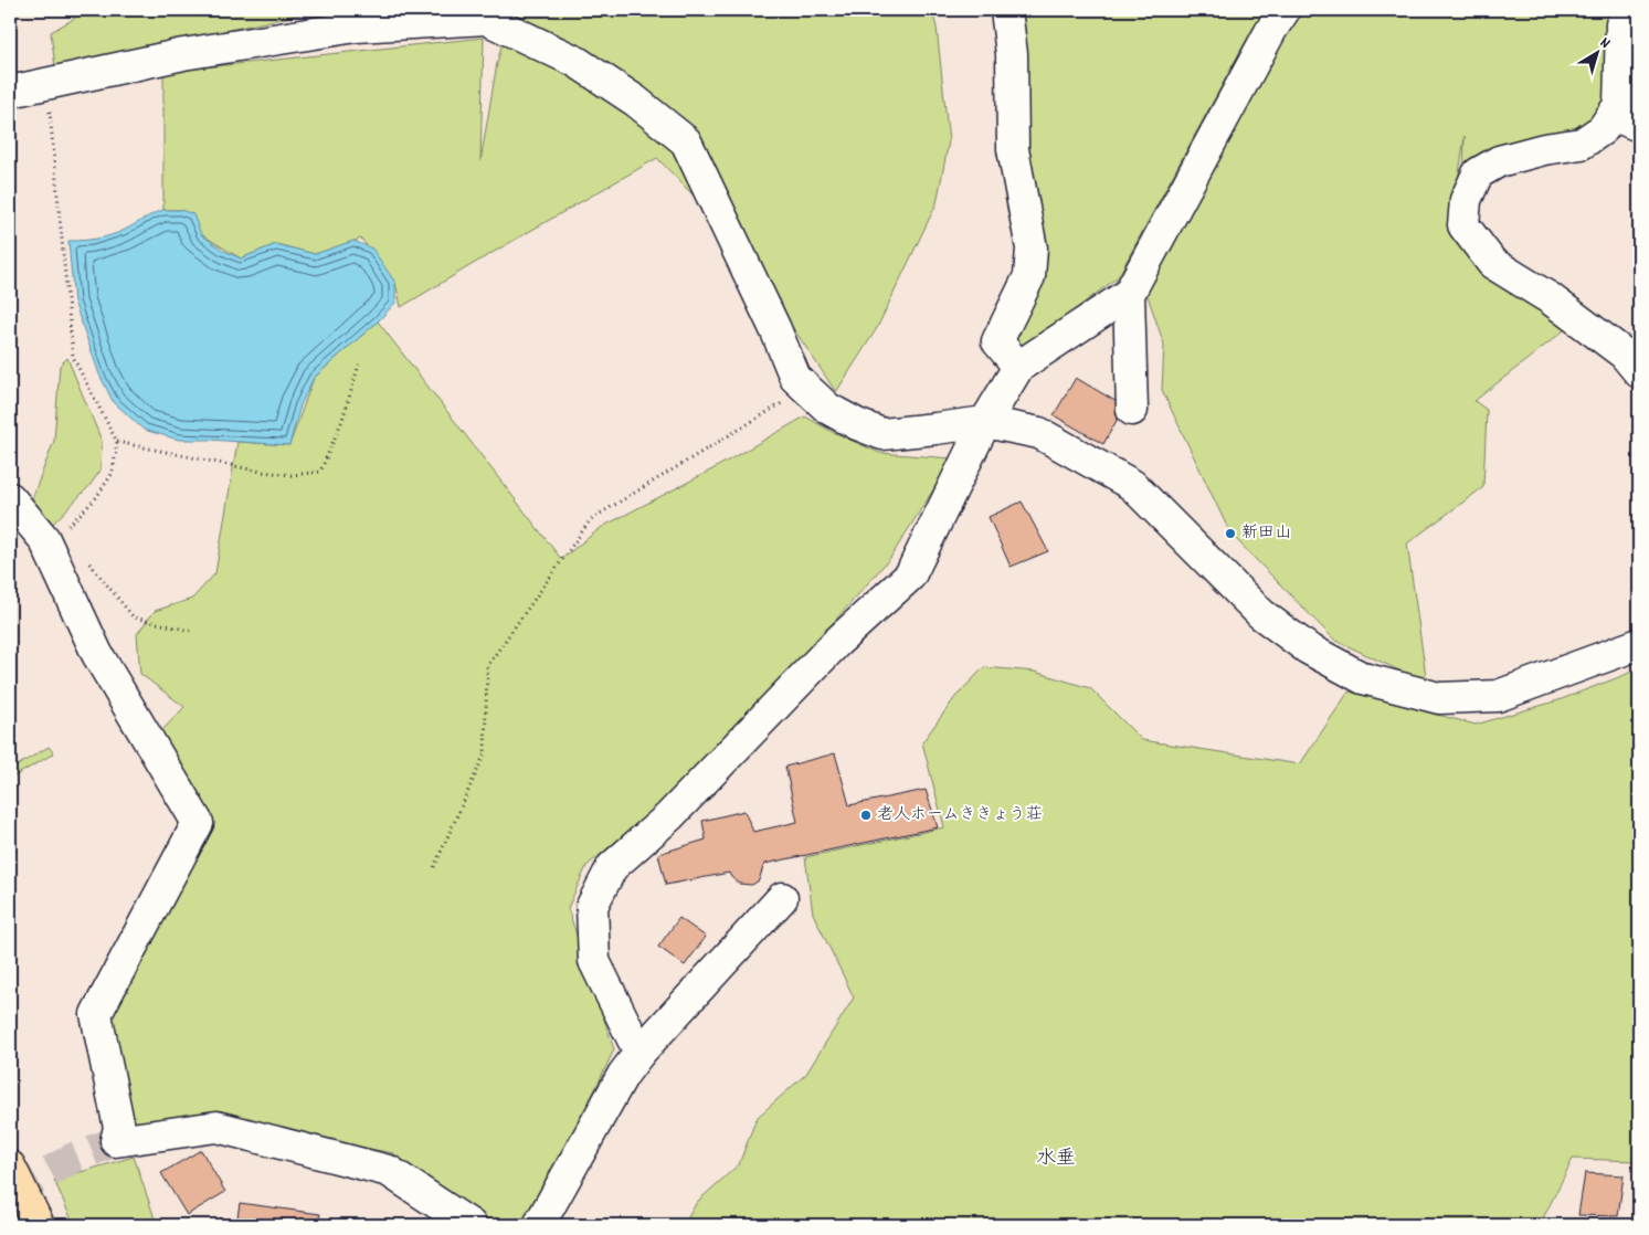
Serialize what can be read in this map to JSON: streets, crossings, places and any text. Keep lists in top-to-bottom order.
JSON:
{
  "districts": ["水垂"],
  "places": ["新田山", "老人ホームききょう荘"],
  "north": "top right"
}
